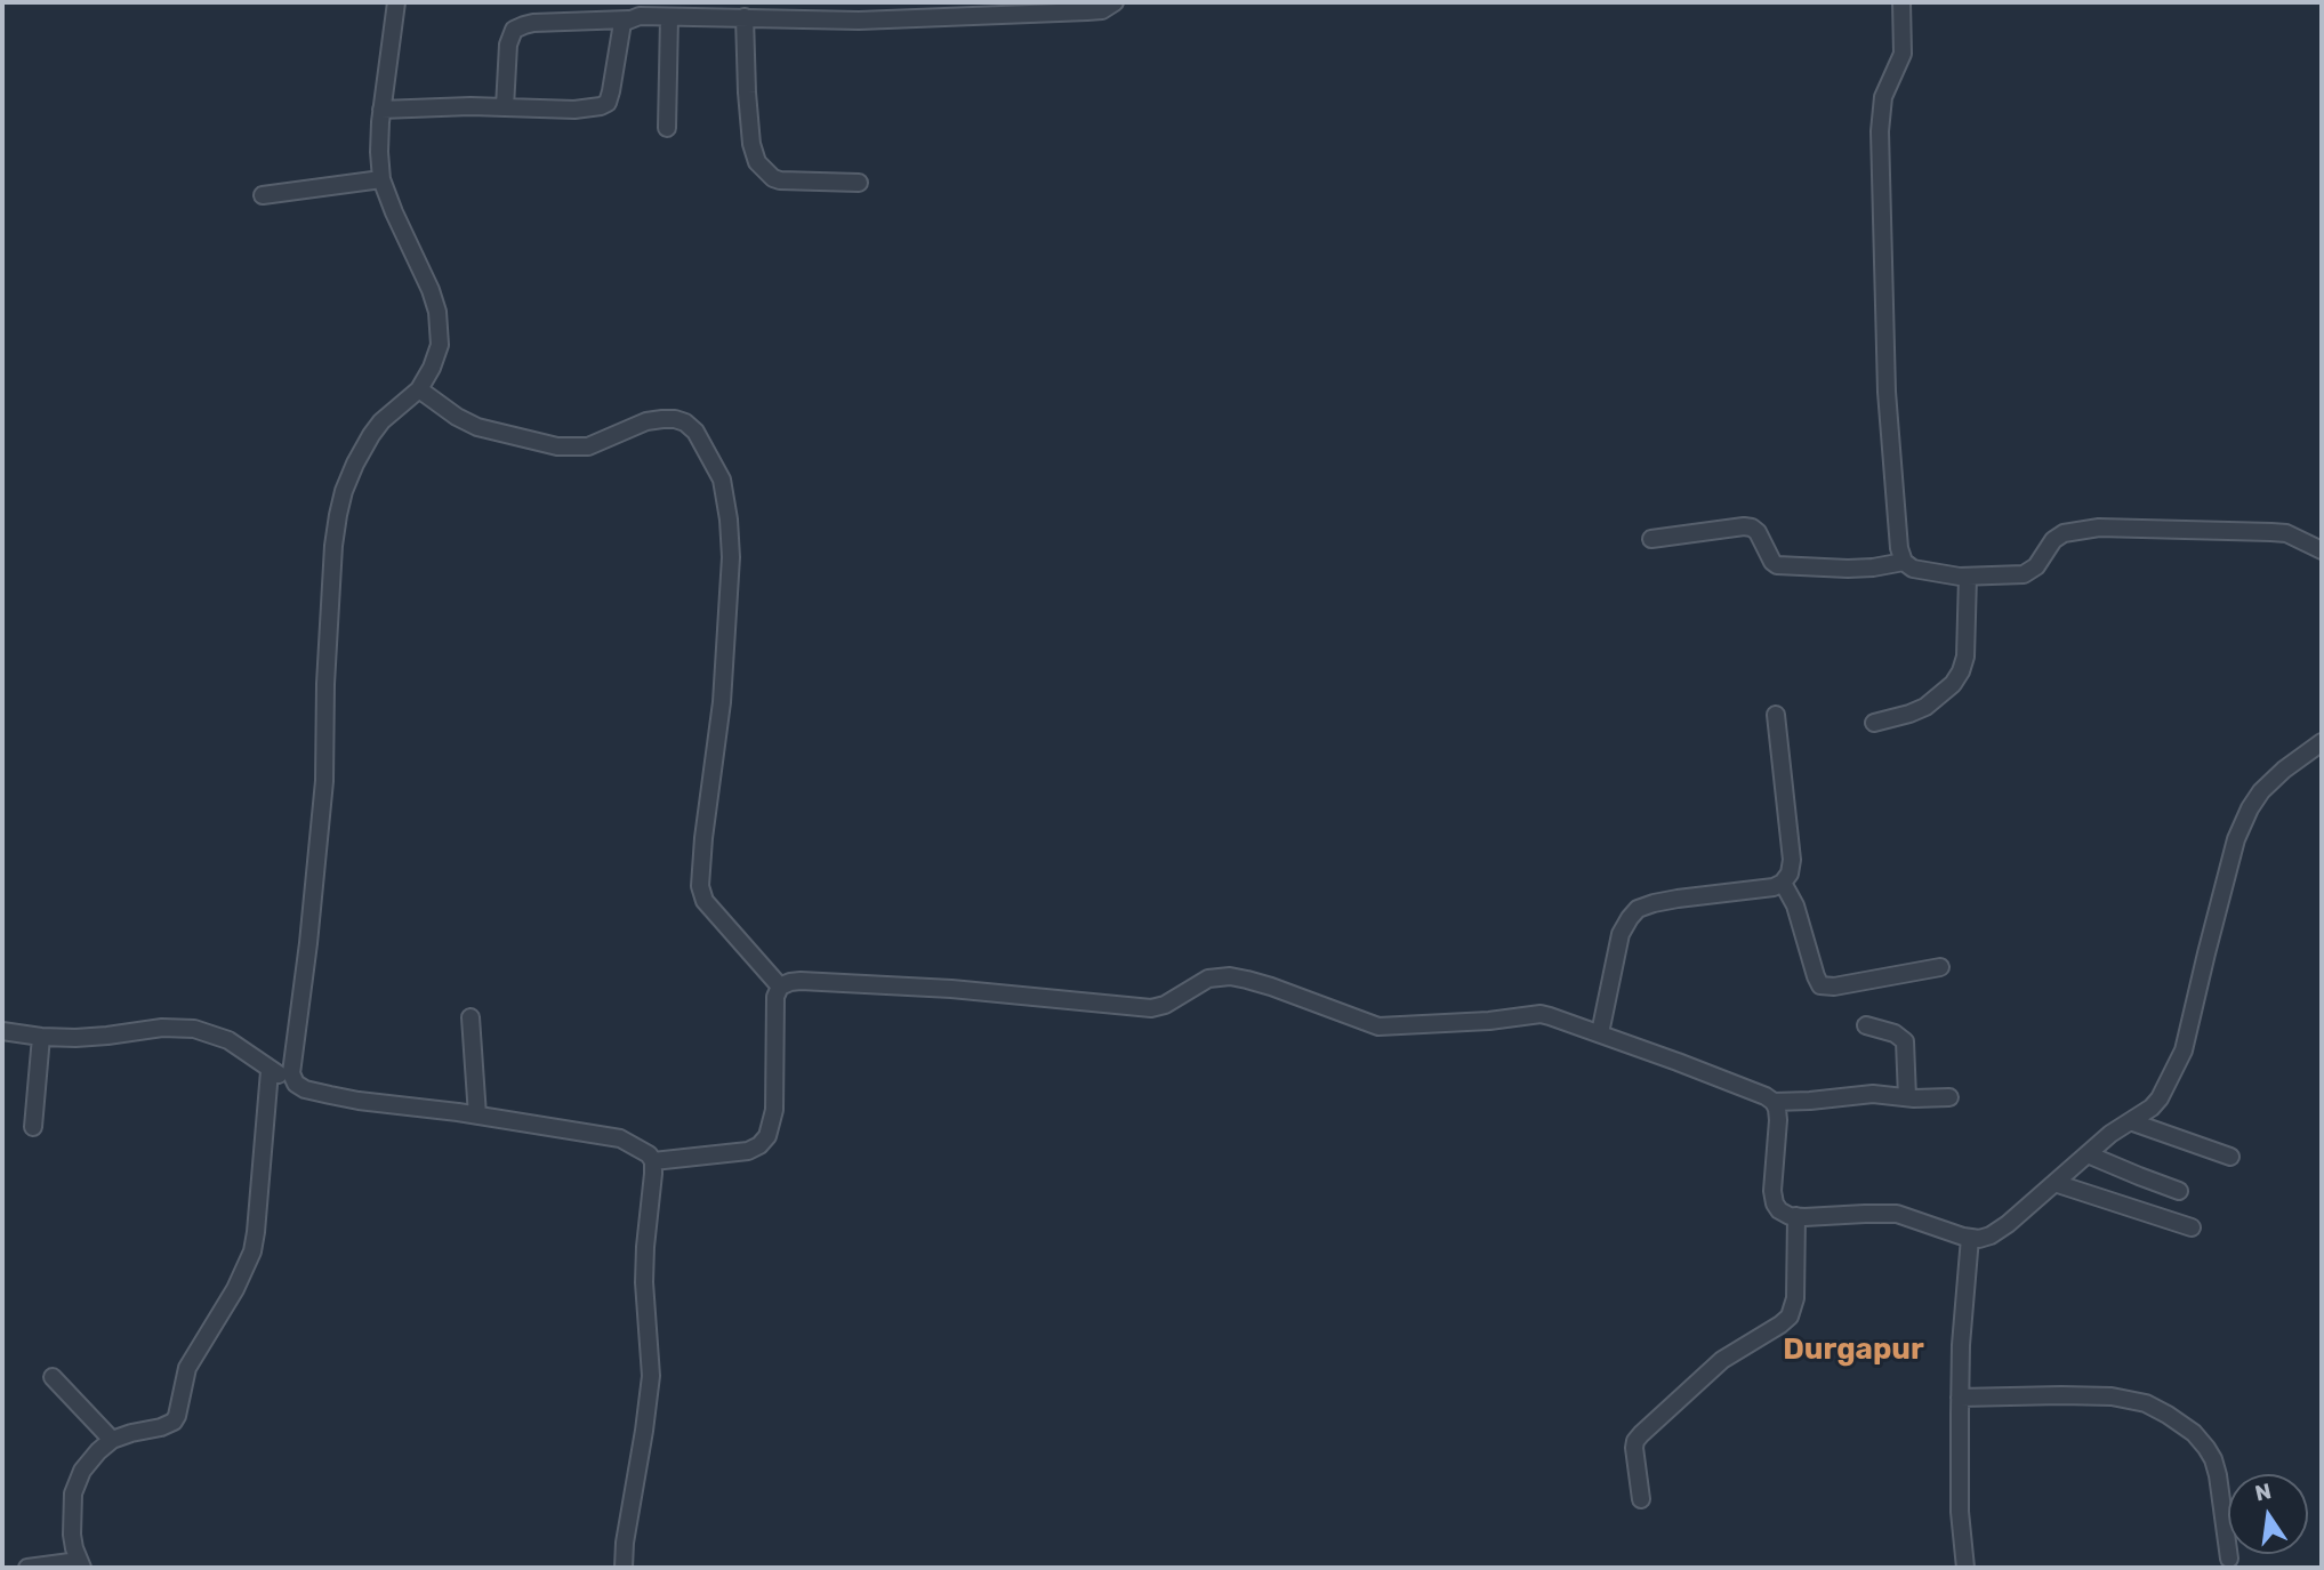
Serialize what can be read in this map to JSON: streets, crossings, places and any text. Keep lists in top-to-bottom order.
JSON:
{
  "districts": ["Durgapur"],
  "north": "top"
}
